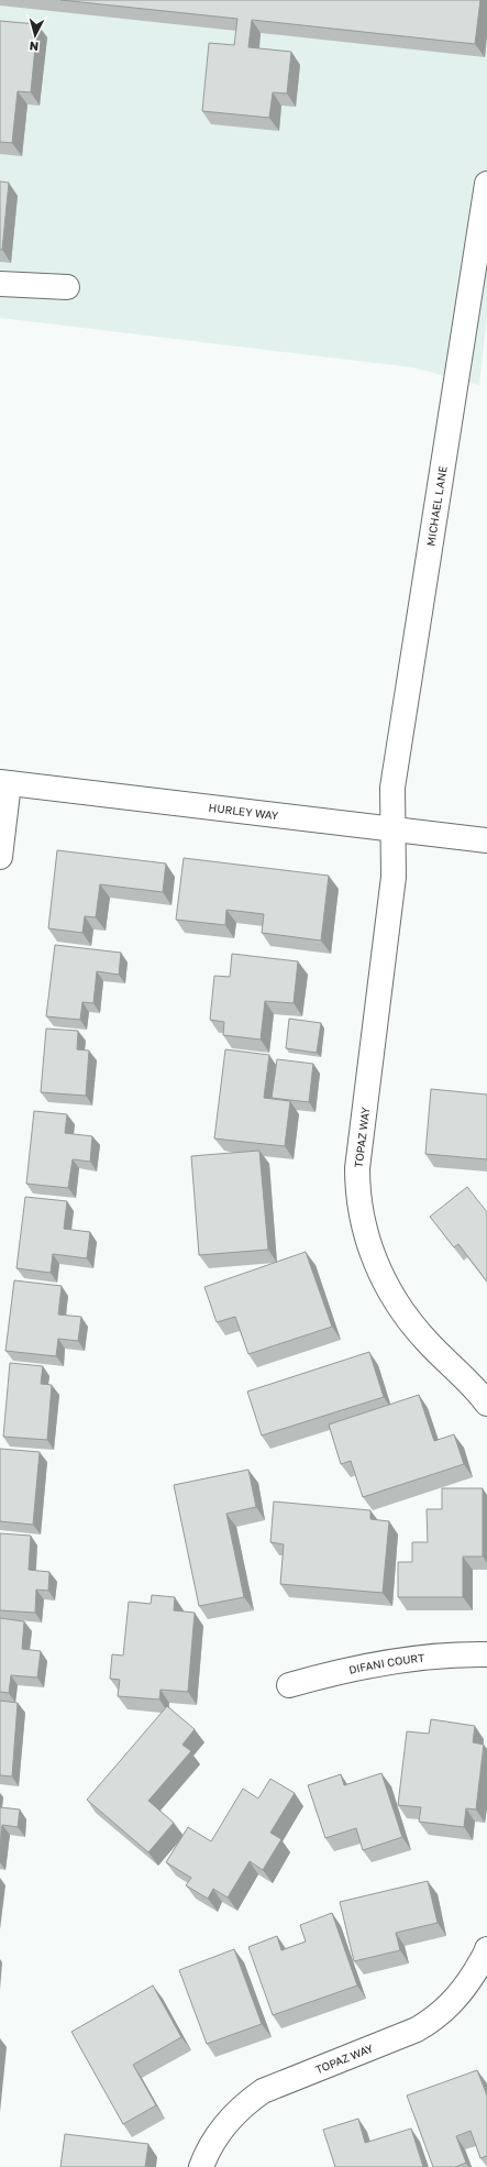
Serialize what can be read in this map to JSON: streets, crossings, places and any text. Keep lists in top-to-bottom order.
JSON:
{
  "streets": {
    "street": [
      "MICHAEL LANE",
      "HURLEY WAY",
      "TOPAZ WAY",
      "DIFANI COURT"
    ]
  },
  "crossings": [
    ["MICHAEL LANE", "HURLEY WAY"],
    ["MICHAEL LANE", "TOPAZ WAY"],
    ["HURLEY WAY", "TOPAZ WAY"]
  ],
  "north": "bottom"
}
